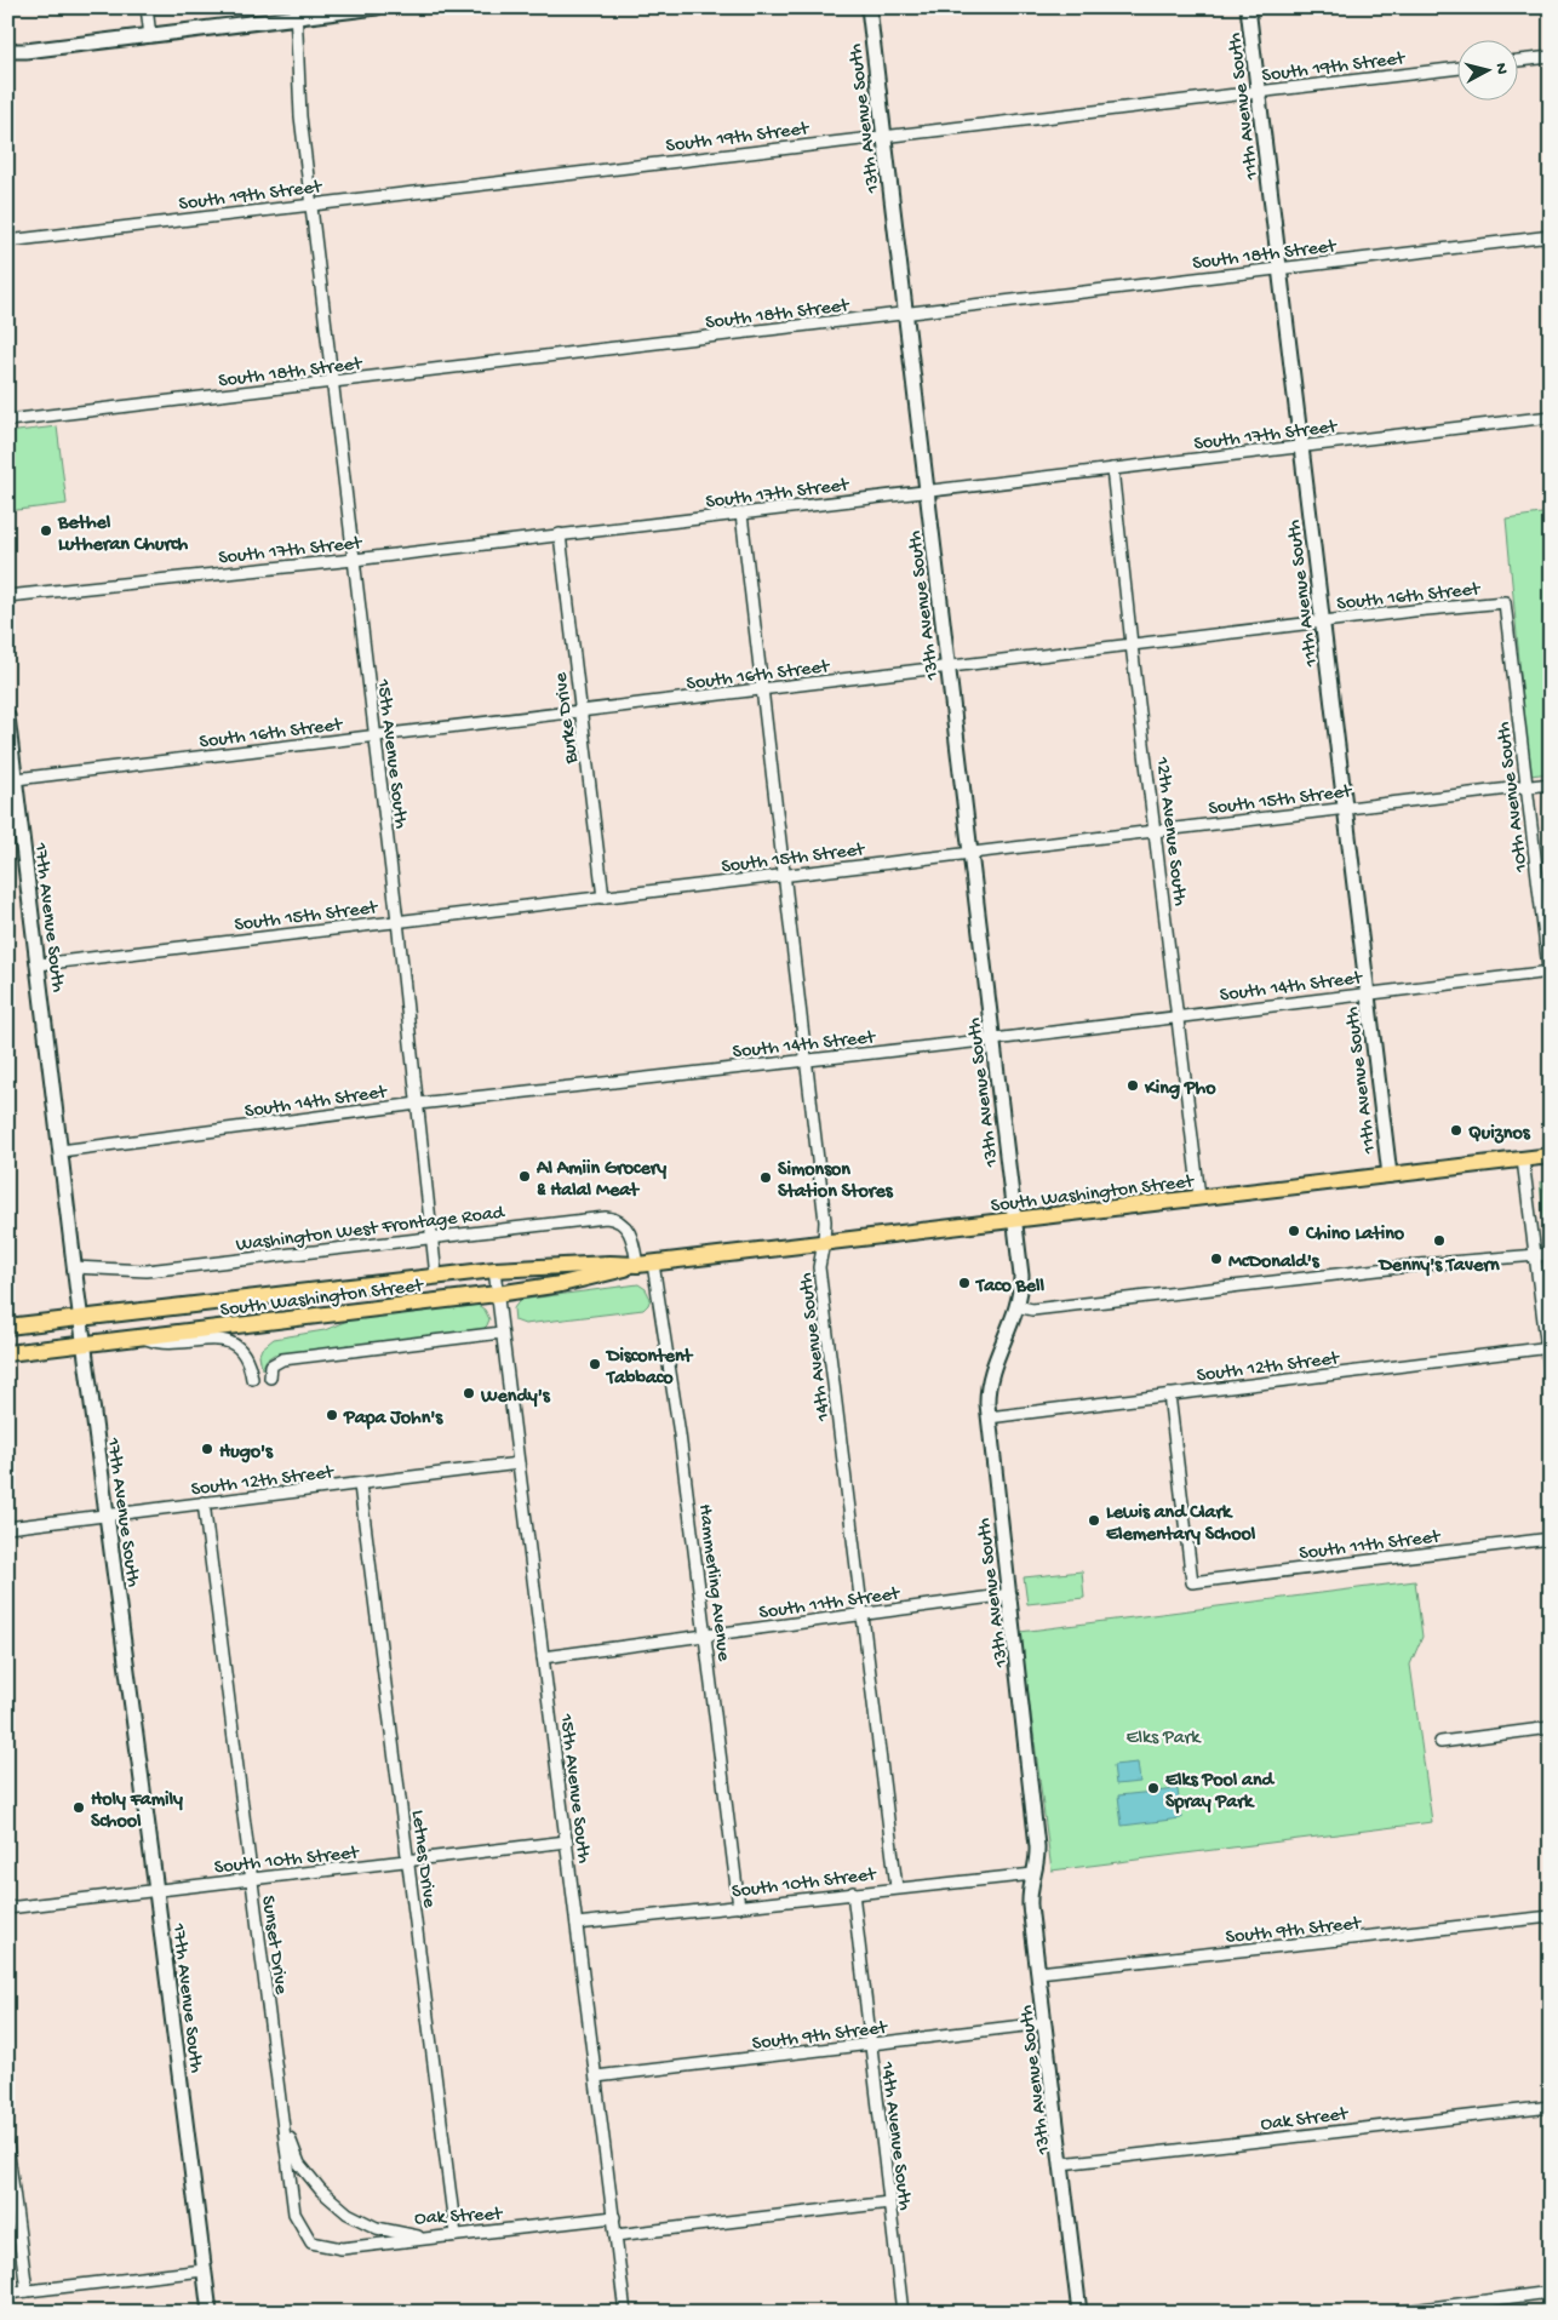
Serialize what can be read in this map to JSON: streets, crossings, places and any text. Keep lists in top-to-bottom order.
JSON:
{
  "streets": {
    "main road": ["South Washington Street"],
    "street": [
      "South 19th Street",
      "11th Avenue South",
      "13th Avenue South",
      "South 18th Street",
      "South 17th Street",
      "South 16th Street",
      "Burke Drive",
      "15th Avenue South",
      "South 15th Street",
      "10th Avenue South",
      "12th Avenue South",
      "17th Avenue South",
      "South 14th Street",
      "Washington West Frontage Road",
      "14th Avenue South",
      "South 12th Street",
      "South 11th Street",
      "Hammerling Avenue",
      "South 10th Street",
      "Letnes Drive",
      "South 9th Street",
      "Sunset Drive",
      "Oak Street"
    ]
  },
  "crossings": [
    ["South 19th Street", "11th Avenue South"],
    ["South 19th Street", "13th Avenue South"],
    ["South 19th Street", "15th Avenue South"],
    ["11th Avenue South", "South 18th Street"],
    ["11th Avenue South", "South 17th Street"],
    ["11th Avenue South", "South 16th Street"],
    ["11th Avenue South", "South 15th Street"],
    ["11th Avenue South", "South 14th Street"],
    ["11th Avenue South", "South Washington Street"],
    ["13th Avenue South", "South 18th Street"],
    ["13th Avenue South", "South 17th Street"],
    ["13th Avenue South", "South 16th Street"],
    ["13th Avenue South", "South 15th Street"],
    ["13th Avenue South", "South 14th Street"],
    ["13th Avenue South", "South Washington Street"],
    ["13th Avenue South", "South 12th Street"],
    ["13th Avenue South", "South 11th Street"],
    ["13th Avenue South", "South 10th Street"],
    ["13th Avenue South", "South 9th Street"],
    ["13th Avenue South", "Oak Street"],
    ["South 18th Street", "15th Avenue South"],
    ["South 17th Street", "Burke Drive"],
    ["South 17th Street", "15th Avenue South"],
    ["South 17th Street", "12th Avenue South"],
    ["South 17th Street", "14th Avenue South"],
    ["South 16th Street", "Burke Drive"],
    ["South 16th Street", "15th Avenue South"],
    ["South 16th Street", "10th Avenue South"],
    ["South 16th Street", "12th Avenue South"],
    ["South 16th Street", "17th Avenue South"],
    ["South 16th Street", "14th Avenue South"],
    ["Burke Drive", "South 15th Street"],
    ["15th Avenue South", "South 15th Street"],
    ["15th Avenue South", "South 14th Street"],
    ["15th Avenue South", "South Washington Street"],
    ["15th Avenue South", "Washington West Frontage Road"],
    ["15th Avenue South", "South 12th Street"],
    ["15th Avenue South", "South 11th Street"],
    ["15th Avenue South", "South 10th Street"],
    ["15th Avenue South", "South 9th Street"],
    ["15th Avenue South", "Oak Street"],
    ["South 15th Street", "10th Avenue South"],
    ["South 15th Street", "12th Avenue South"],
    ["South 15th Street", "17th Avenue South"],
    ["South 15th Street", "14th Avenue South"],
    ["10th Avenue South", "South 14th Street"],
    ["12th Avenue South", "South 14th Street"],
    ["12th Avenue South", "South Washington Street"],
    ["17th Avenue South", "South 14th Street"],
    ["17th Avenue South", "South Washington Street"],
    ["17th Avenue South", "Washington West Frontage Road"],
    ["17th Avenue South", "South 12th Street"],
    ["17th Avenue South", "South 10th Street"],
    ["South 14th Street", "14th Avenue South"],
    ["South Washington Street", "Washington West Frontage Road"],
    ["South Washington Street", "14th Avenue South"],
    ["South Washington Street", "Hammerling Avenue"],
    ["Washington West Frontage Road", "Hammerling Avenue"],
    ["14th Avenue South", "South 11th Street"],
    ["14th Avenue South", "South 10th Street"],
    ["14th Avenue South", "South 9th Street"],
    ["South 12th Street", "South 11th Street"],
    ["South 12th Street", "Letnes Drive"],
    ["South 12th Street", "Sunset Drive"],
    ["South 11th Street", "Hammerling Avenue"],
    ["Hammerling Avenue", "South 10th Street"],
    ["South 10th Street", "Letnes Drive"],
    ["South 10th Street", "Sunset Drive"],
    ["Letnes Drive", "Sunset Drive"],
    ["Letnes Drive", "Oak Street"],
    ["Sunset Drive", "Oak Street"]
  ],
  "parks": ["Elks Park"],
  "places": [
    "Bethel Lutheran Church",
    "King Pho",
    "Quiznos",
    "Al Amiin Grocery & Halal Meat",
    "Simonson Station Stores",
    "Chino Latino",
    "Denny's Tavern",
    "McDonald's",
    "Taco Bell",
    "Discontent Tabbaco",
    "Wendy's",
    "Papa John's",
    "Hugo's",
    "Lewis and Clark Elementary School",
    "Elks Pool and Spray Park",
    "Holy Family School"
  ],
  "north": "right"
}
